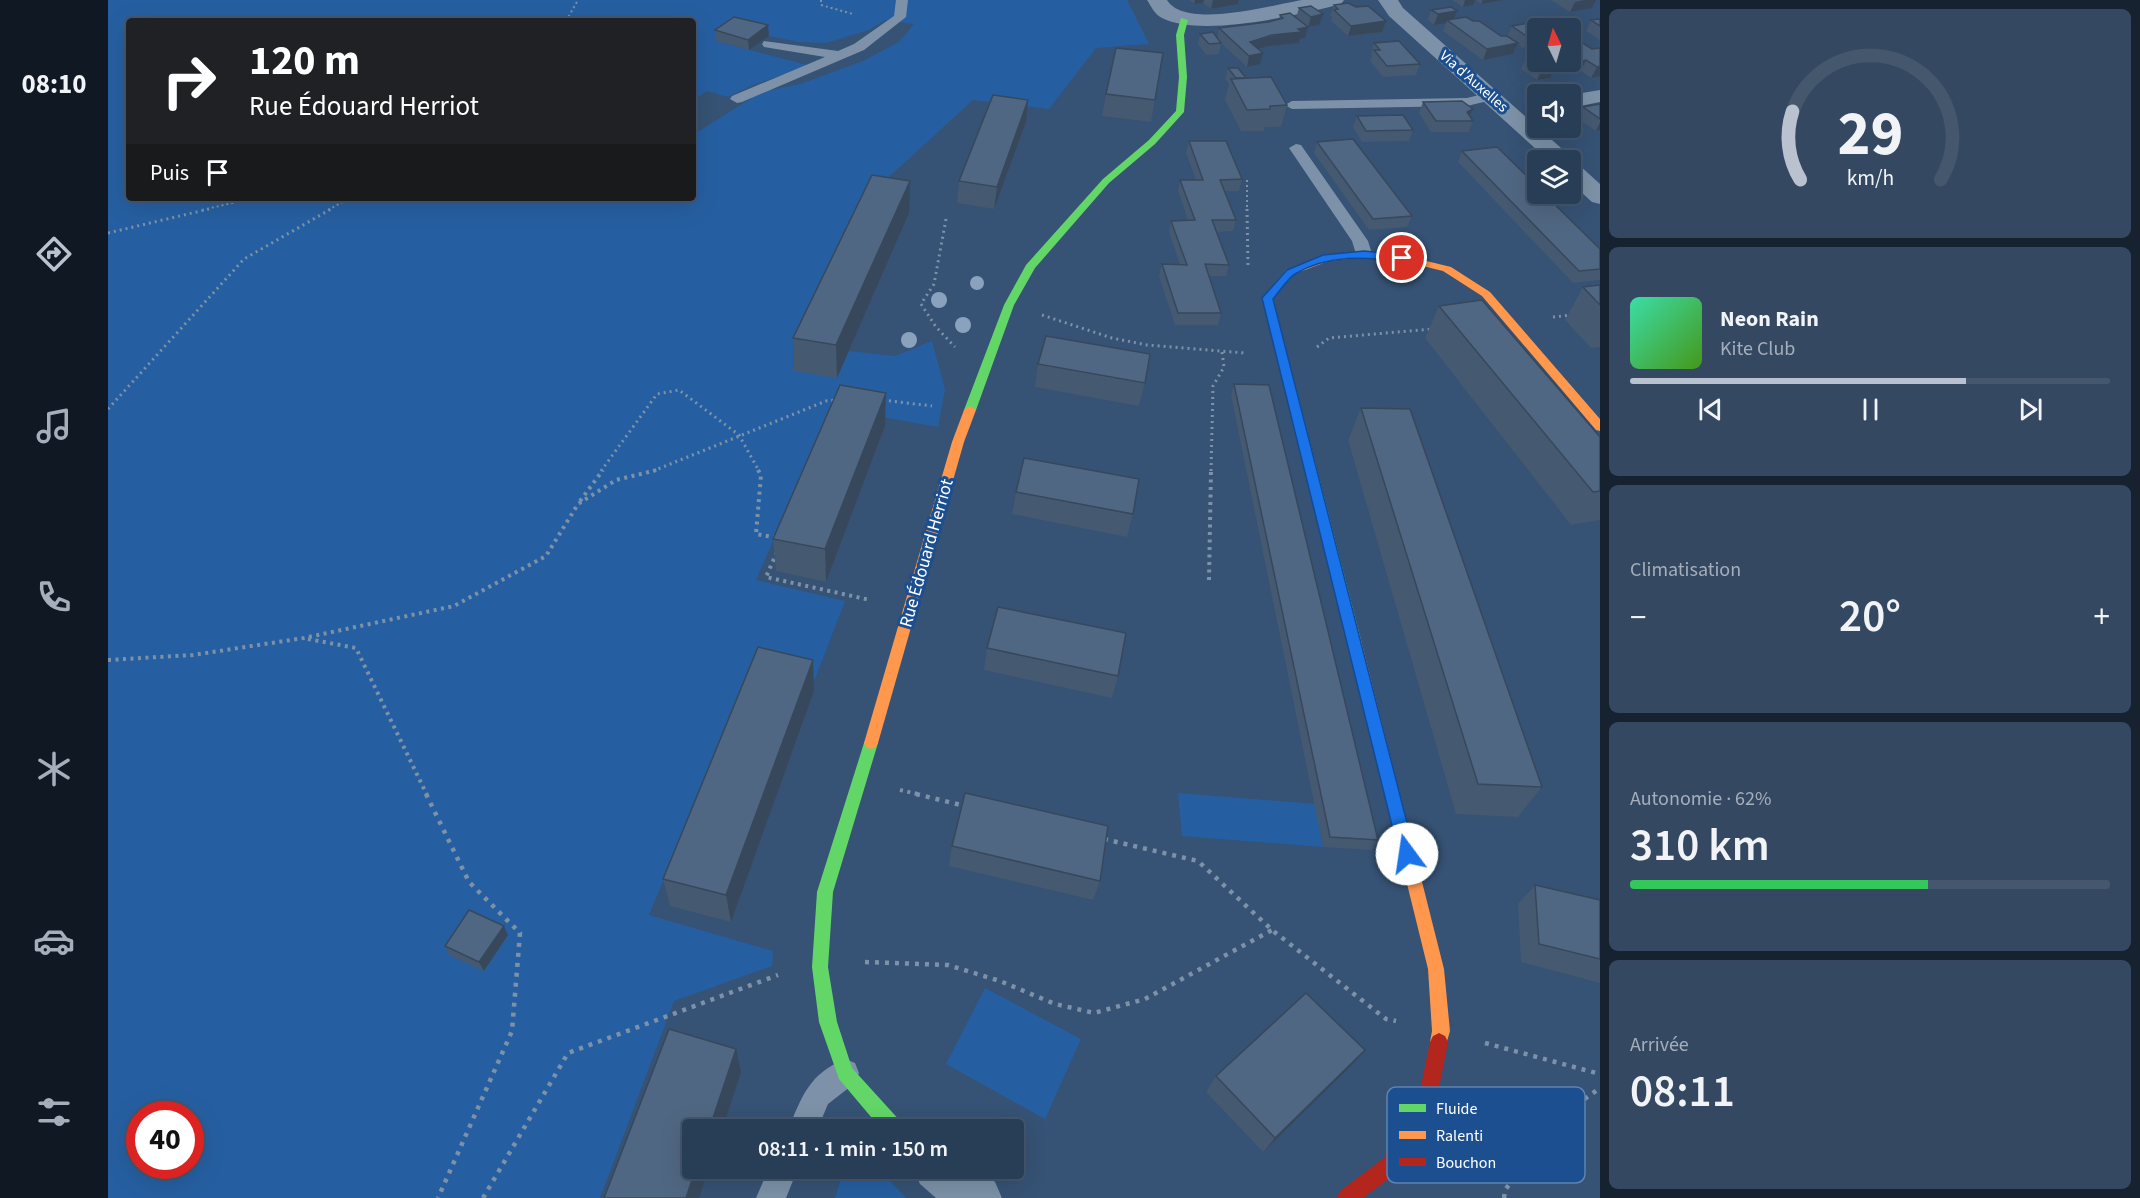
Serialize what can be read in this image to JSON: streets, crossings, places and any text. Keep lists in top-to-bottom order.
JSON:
{
  "streets": {
    "street": ["Via d'Auxelles", "Rue Édouard Herriot"]
  },
  "legend": ["Fluide", "Ralenti", "Bouchon"],
  "north": "top",
  "page": {
    "tabs": "08:10",
    "turn": ["120 m", "Rue Édouard Herriot"],
    "then": "Puis",
    "song": ["Neon Rain", "Kite Club"],
    "tile": [
      "Climatisation",
      ["Autonomie · 62%", "310 km"],
      ["Arrivée", "08:11"]
    ],
    "heat": ["−", "20°", "+"],
    "limit": "40",
    "trip": "08:11 · 1 min · 150 m",
    "gauge": ["29", "km/h"]
  }
}
